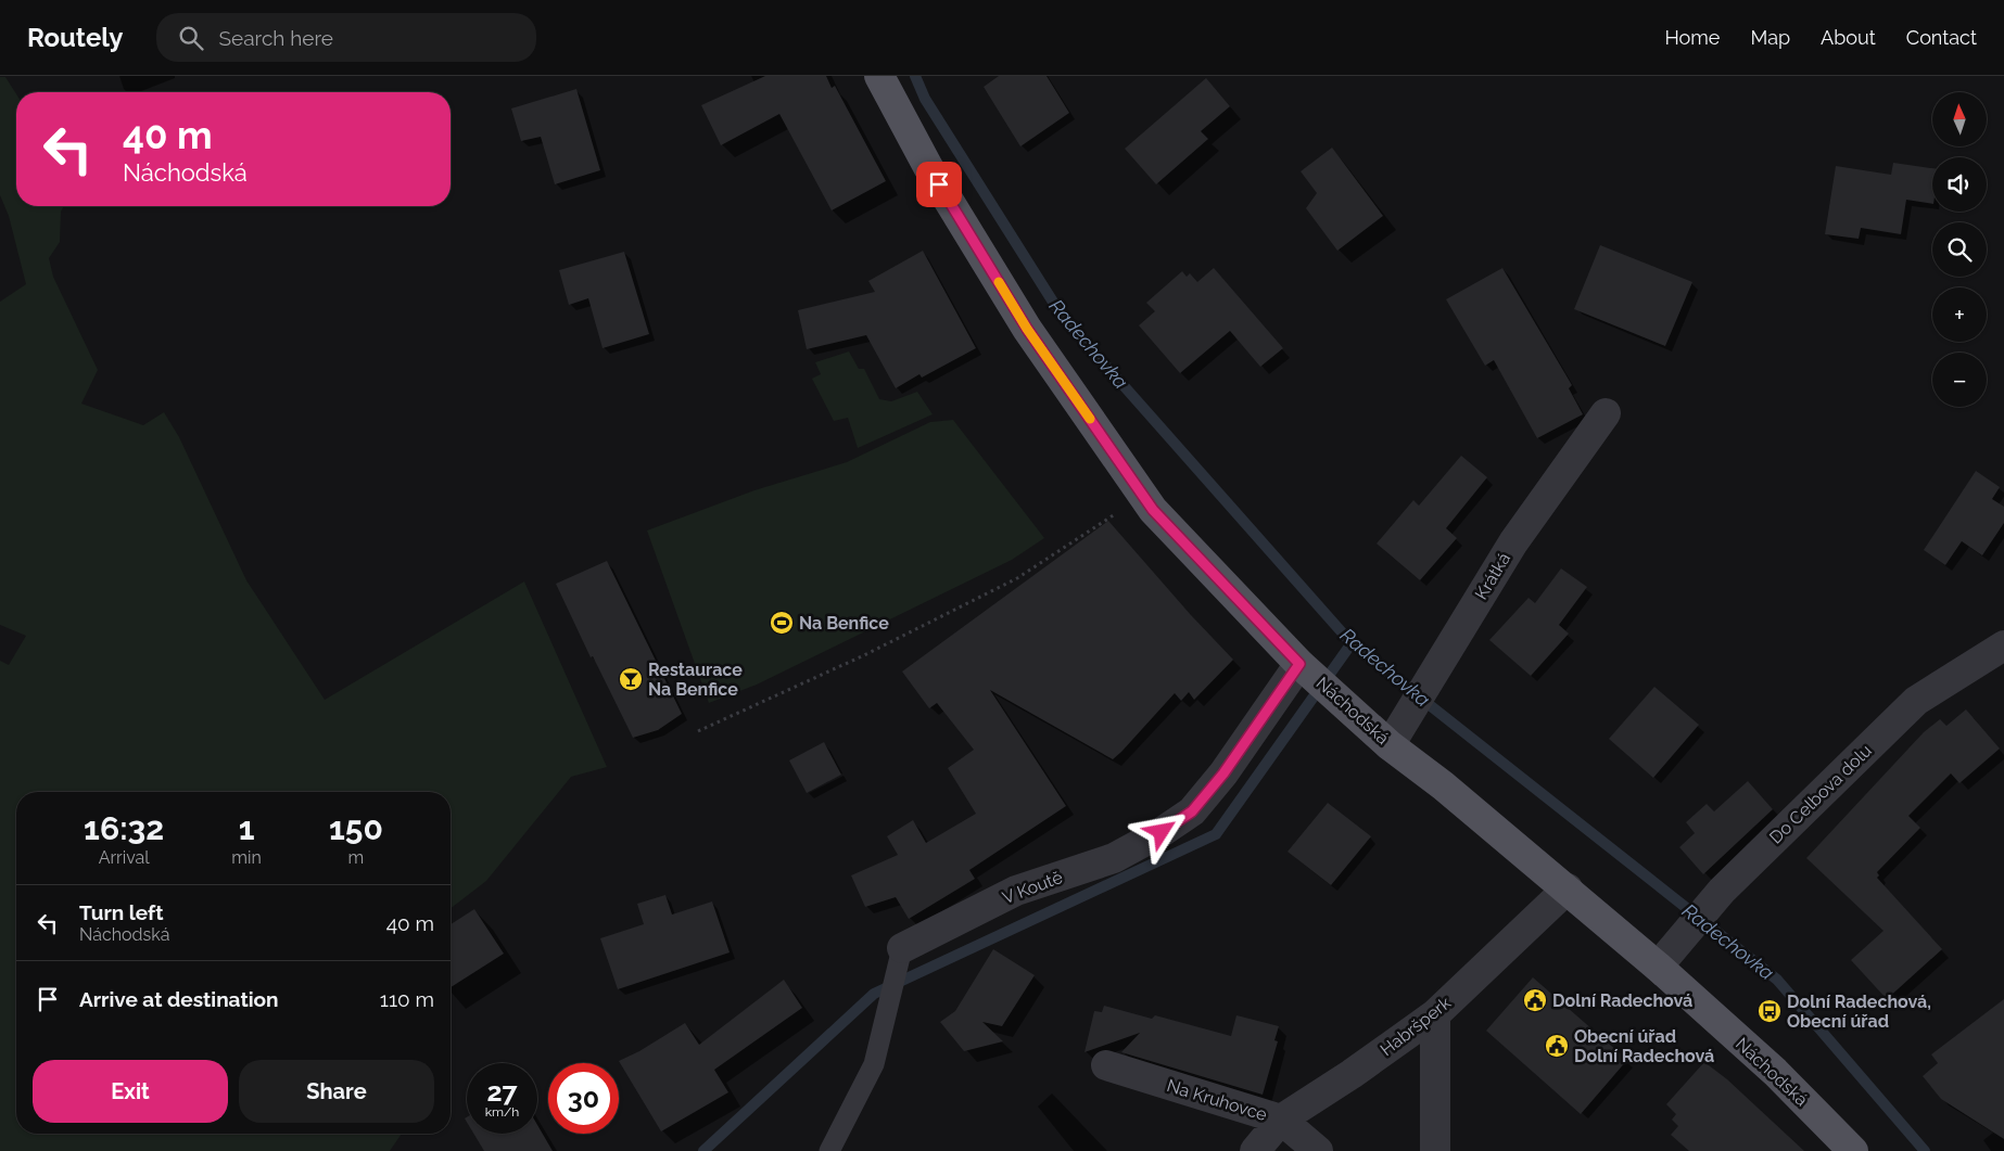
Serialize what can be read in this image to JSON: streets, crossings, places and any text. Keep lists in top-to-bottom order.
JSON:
{
  "streets": {
    "main road": ["Náchodská"],
    "street": [
      "Krátká",
      "Do Celbova dolu",
      "V Koutě",
      "Habršperk",
      "Na Kruhovce"
    ]
  },
  "crossings": [
    ["Krátká", "Náchodská"],
    ["Náchodská", "Do Celbova dolu"],
    ["Náchodská", "V Koutě"],
    ["Náchodská", "Habršperk"],
    ["Habršperk", "Na Kruhovce"]
  ],
  "water": ["Radechovka"],
  "places": {
    "sports": ["Na Benfice"],
    "bar": ["Restaurace Na Benfice"],
    "public building": ["Dolní Radechová", "Obecní úřad Dolní Radechová"],
    "bus stop": ["Dolní Radechová, Obecní úřad"]
  },
  "north": "top",
  "page": {
    "header": "Routely",
    "search": "Search here",
    "nav": [
      "Home",
      "Map",
      "About",
      "Contact"
    ],
    "map_buttons": ["+", "−"],
    "turn": ["40 m", "Náchodská"],
    "eta": [
      "16:32",
      "Arrival",
      "1",
      "min",
      "150",
      "m"
    ],
    "list": [
      {
        "name": "Turn left",
        "note": "Náchodská",
        "value": "40 m"
      },
      {
        "name": "Arrive at destination",
        "value": "110 m"
      }
    ],
    "buttons": ["Exit", "Share"],
    "speed": "27 km/h",
    "limit": "30"
  }
}
